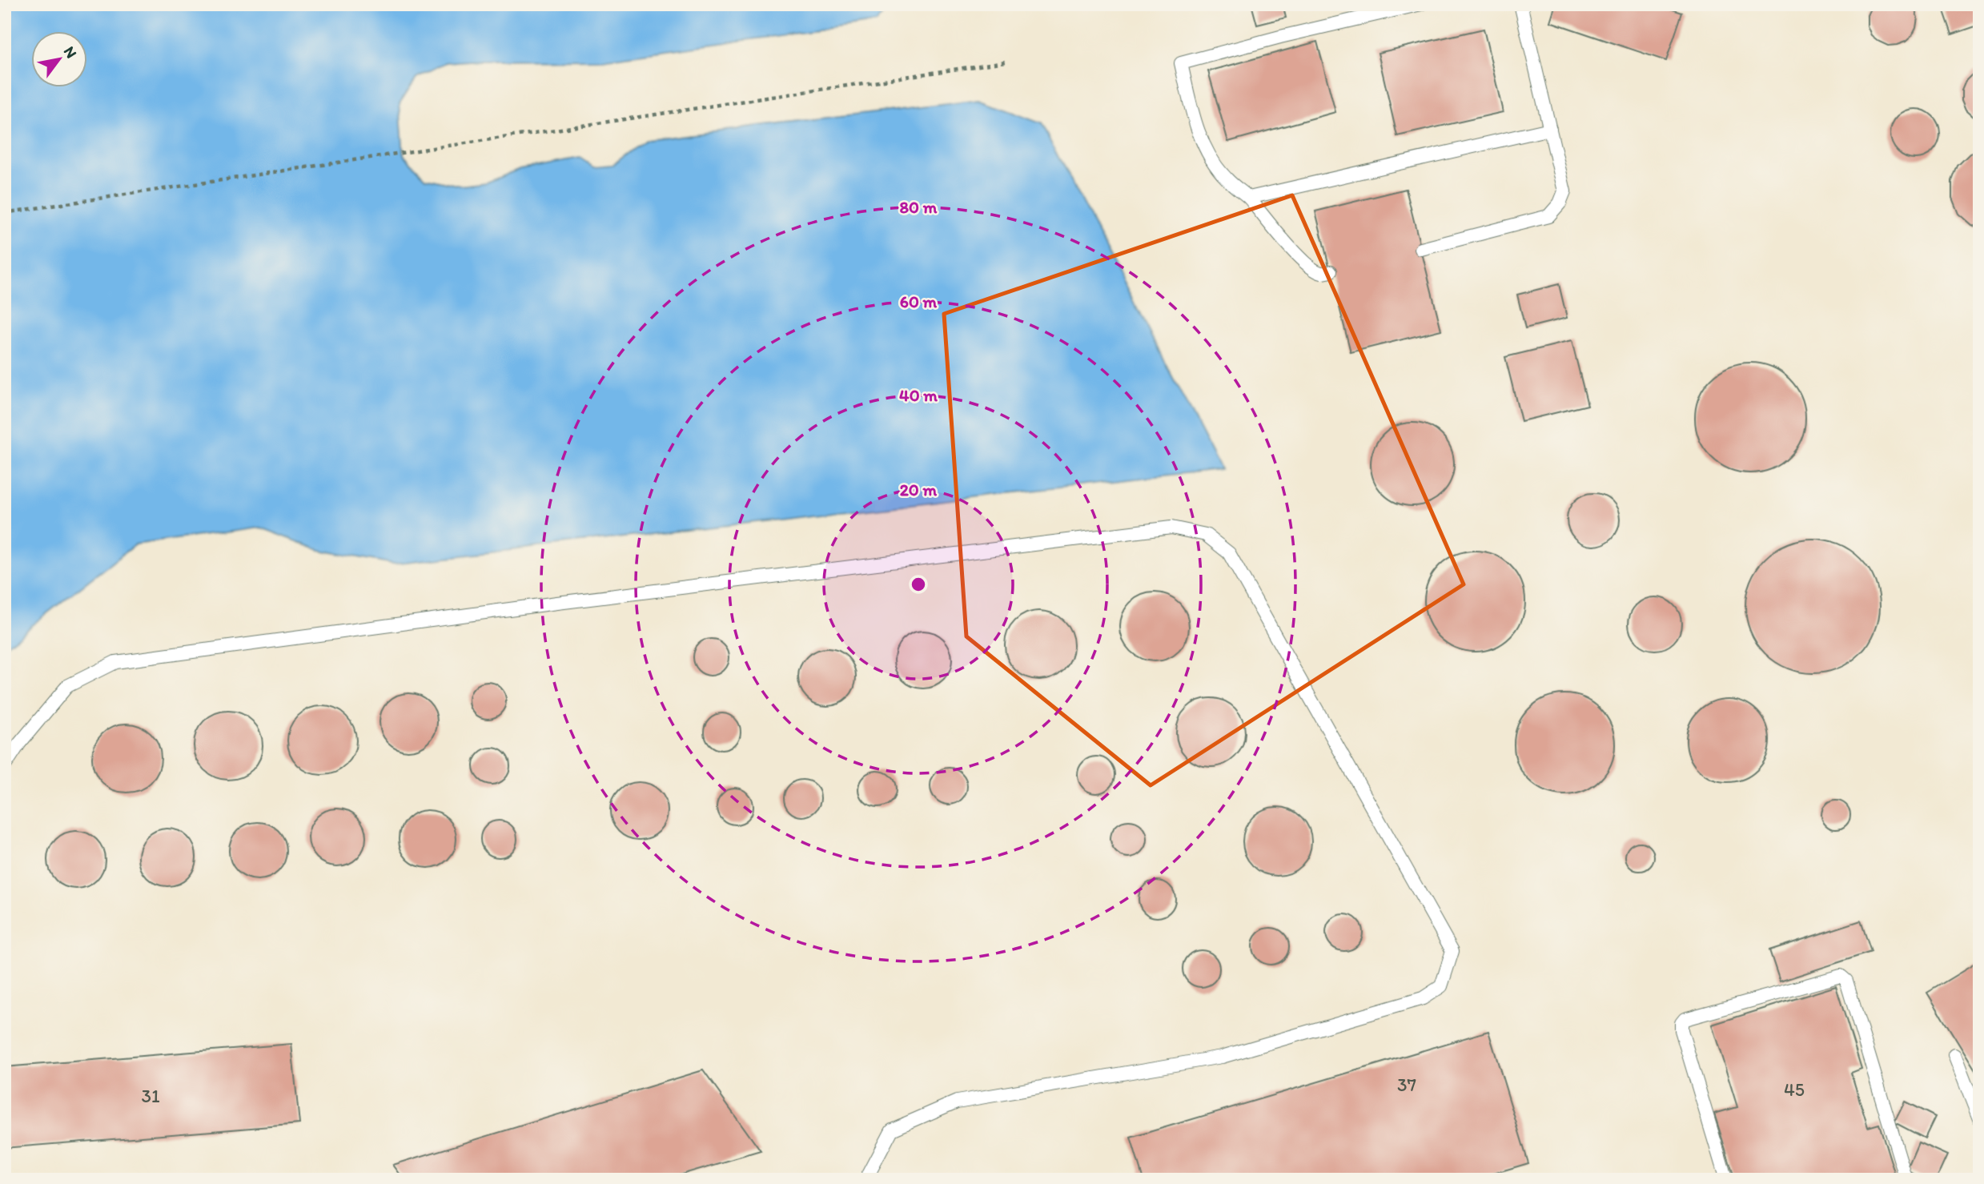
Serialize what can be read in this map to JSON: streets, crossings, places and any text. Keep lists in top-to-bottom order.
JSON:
{
  "house_numbers": ["37", "45", "31"],
  "north": "top right",
  "rings": [
    "80 m",
    "60 m",
    "40 m",
    "20 m"
  ]
}
